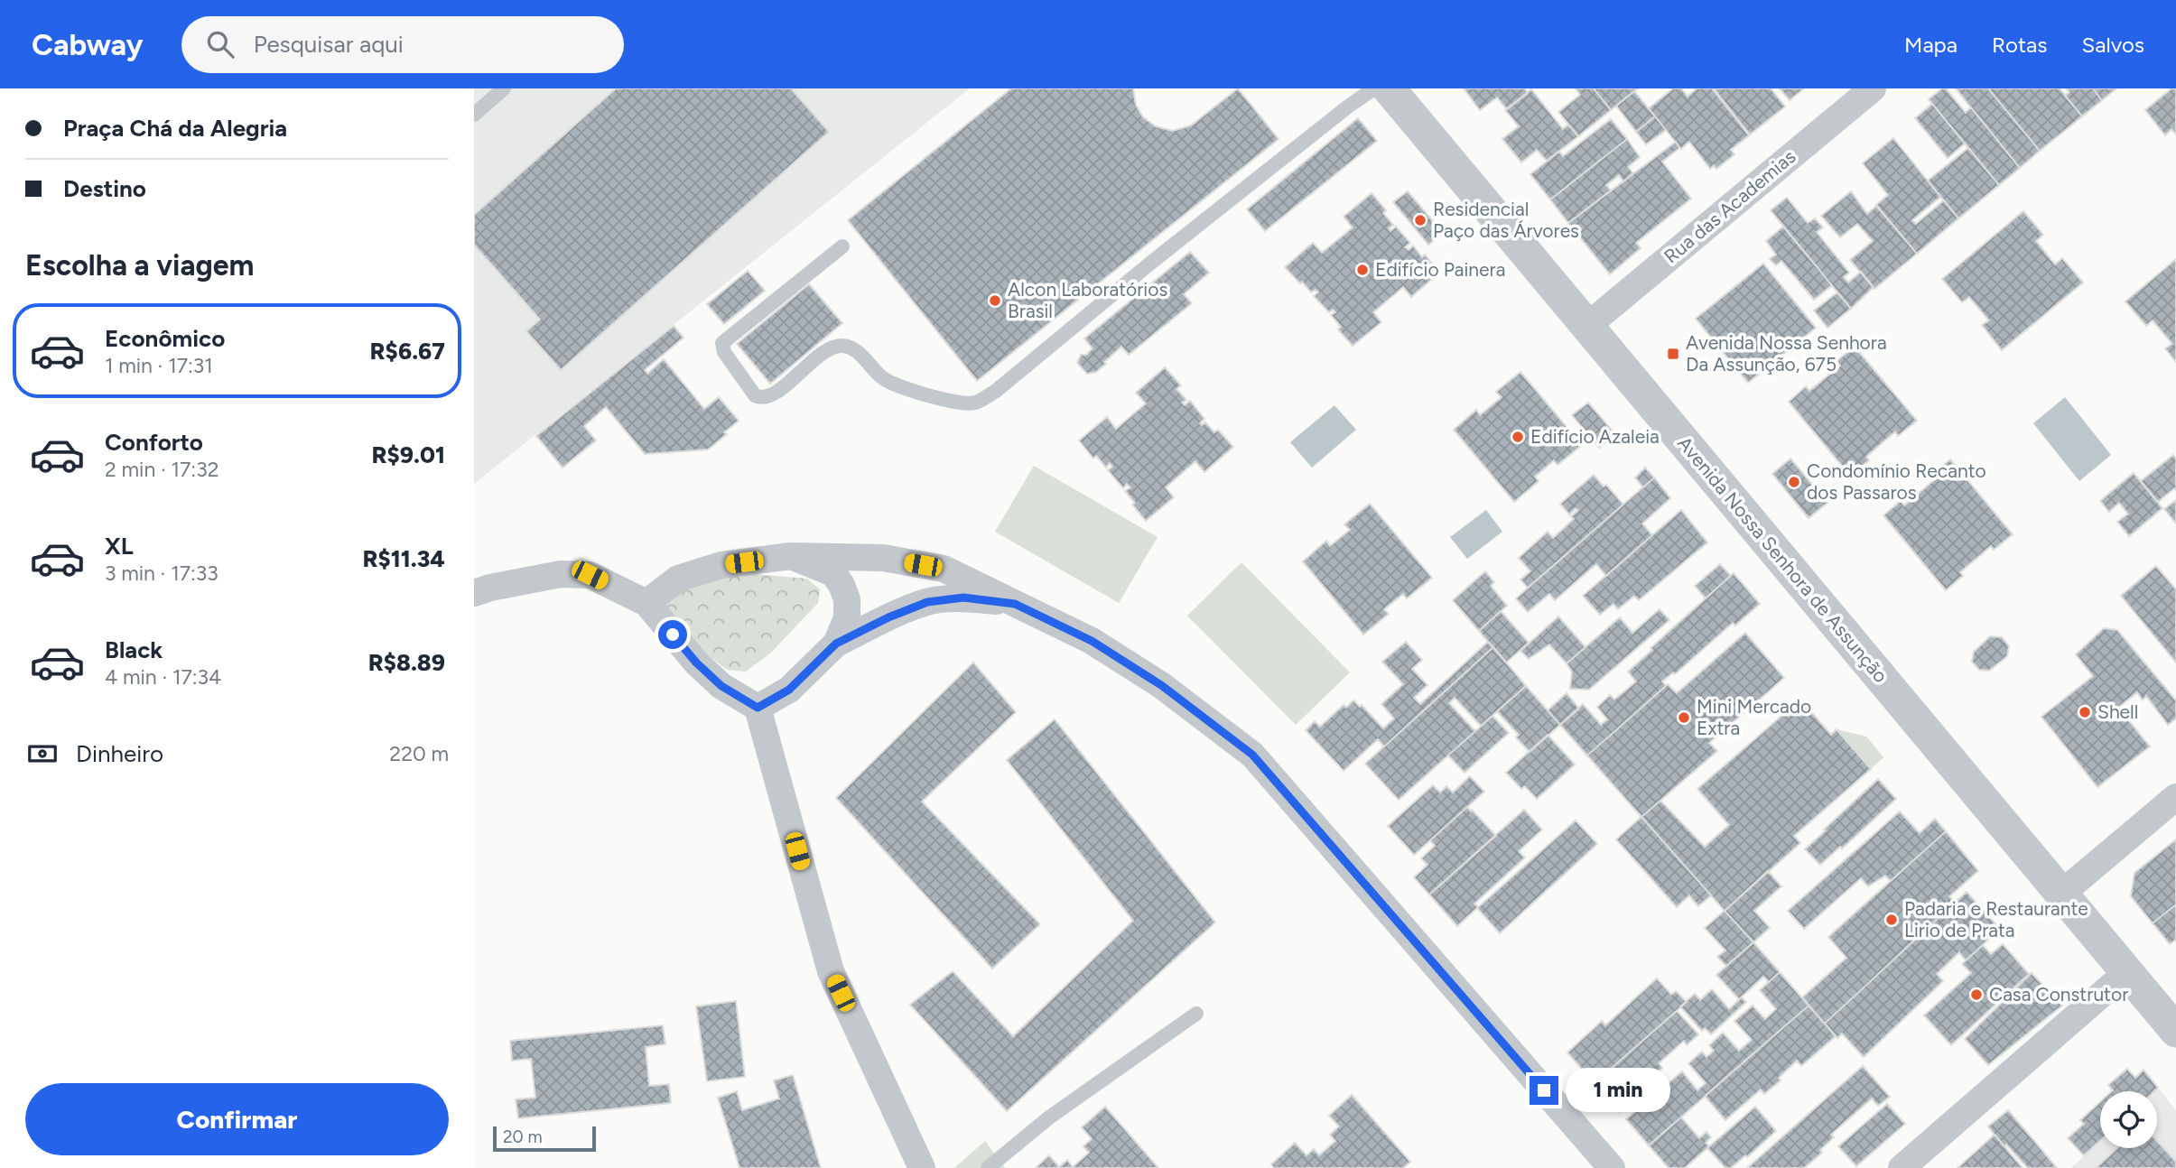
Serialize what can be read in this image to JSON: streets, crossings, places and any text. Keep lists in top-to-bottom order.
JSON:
{
  "streets": {
    "street": ["Rua das Academias", "Avenida Nossa Senhora de Assunção"]
  },
  "crossings": [
    ["Rua das Academias", "Avenida Nossa Senhora de Assunção"]
  ],
  "places": {
    "other": [
      "Residencial Paço das Árvores",
      "Edifício Painera",
      "Alcon Laboratórios Brasil",
      "Edifício Azaleia",
      "Condomínio Recanto dos Passaros",
      "Shell",
      "Mini Mercado Extra",
      "Padaria e Restaurante Lirio de Prata",
      "Casa Construtor"
    ],
    "transit": ["Avenida Nossa Senhora Da Assunção, 675"]
  },
  "scale_bar": "20 m",
  "page": {
    "header": "Cabway",
    "search": "Pesquisar aqui",
    "nav": ["Mapa", "Rotas", "Salvos"],
    "banner": ["Praça Chá da Alegria", "Destino"],
    "heading": "Escolha a viagem",
    "list": [
      {
        "name": "Econômico",
        "note": "1 min · 17:31",
        "value": "R$6.67"
      },
      {
        "name": "Conforto",
        "note": "2 min · 17:32",
        "value": "R$9.01"
      },
      {
        "name": "XL",
        "note": "3 min · 17:33",
        "value": "R$11.34"
      },
      {
        "name": "Black",
        "note": "4 min · 17:34",
        "value": "R$8.89"
      }
    ],
    "pay": ["Dinheiro", "220 m"],
    "bubble": "1 min",
    "buttons": "Confirmar",
    "scale": "20 m"
  }
}
